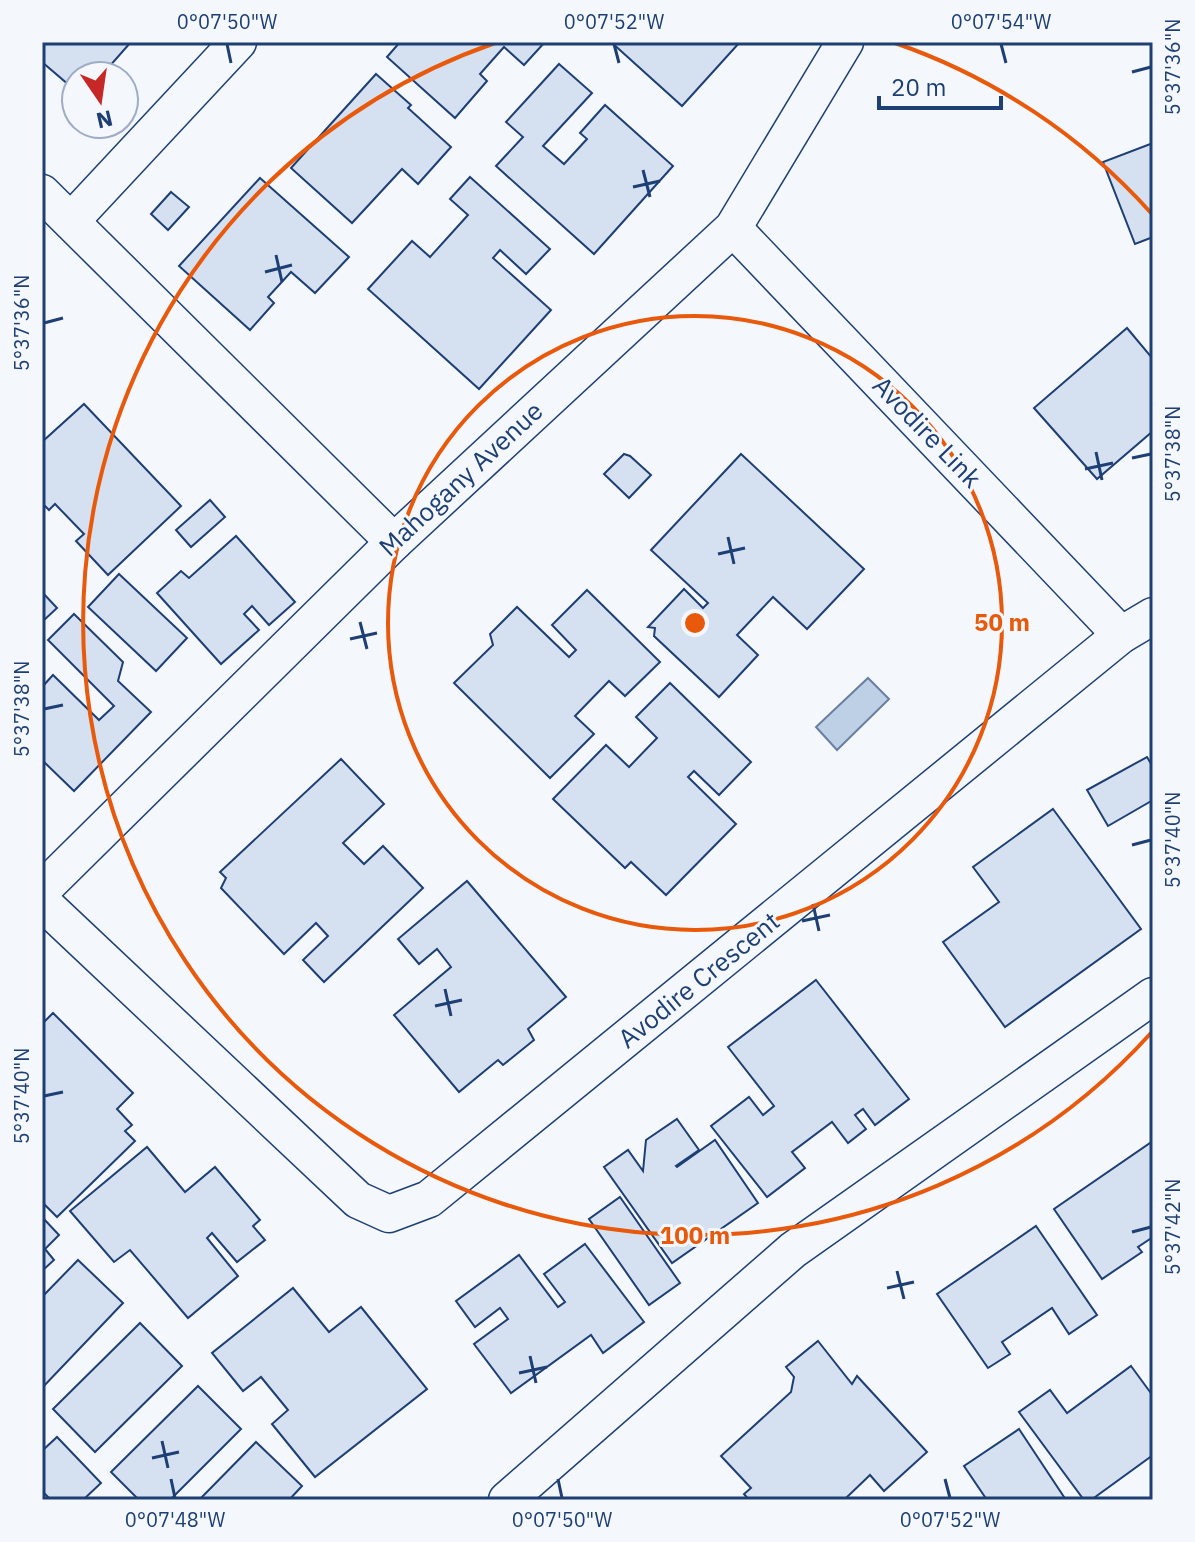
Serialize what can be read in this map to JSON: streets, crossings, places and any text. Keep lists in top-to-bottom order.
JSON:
{
  "streets": {
    "street": ["Avodire Link", "Mahogany Avenue", "Avodire Crescent"]
  },
  "crossings": [
    ["Avodire Link", "Mahogany Avenue"],
    ["Avodire Link", "Avodire Crescent"]
  ],
  "scale_bar": "20 m",
  "north": "bottom",
  "coordinates": [
    "0°07'50\"W",
    "0°07'52\"W",
    "0°07'54\"W",
    "5°37'36\"N",
    "5°37'38\"N",
    "5°37'40\"N",
    "5°37'42\"N",
    "0°07'48\"W"
  ],
  "rings": ["50 m", "100 m"]
}
